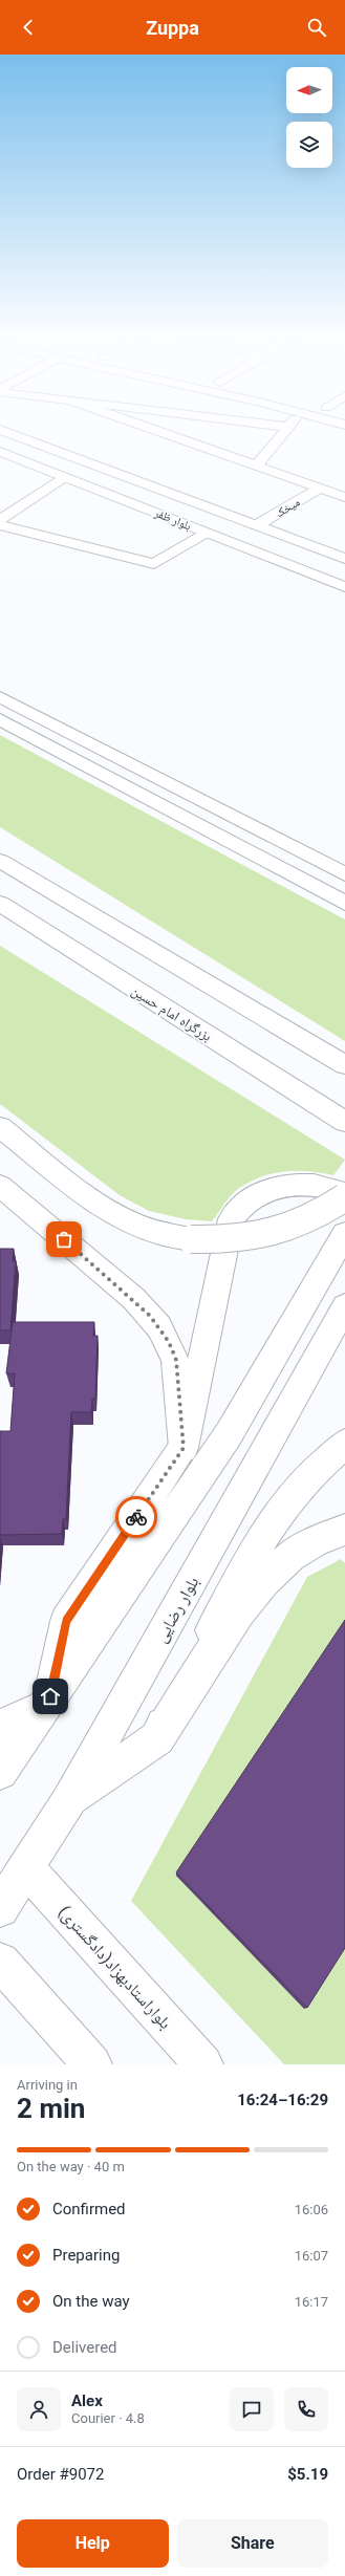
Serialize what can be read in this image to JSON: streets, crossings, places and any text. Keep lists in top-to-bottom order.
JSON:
{
  "streets": {
    "main road": [
      "میخک",
      "بلوار ظفر",
      "بزرگراه امام حسین",
      "بلوار رضایی",
      "بلواراستادبهزاد(دادگستری)"
    ]
  },
  "crossings": [
    ["میخک", "بلوار ظفر"],
    ["بلوار رضایی", "بلواراستادبهزاد(دادگستری)"]
  ],
  "north": "left",
  "page": {
    "header": "Zuppa",
    "heading": ["2 min", "Arriving in", "16:24–16:29"],
    "panel": [
      "Alex",
      "Courier · 4.8",
      "Order #9072",
      "$5.19"
    ],
    "bar": "On the way · 40 m",
    "list": [
      ["Confirmed", "16:06"],
      ["Preparing", "16:07"],
      ["On the way", "16:17"],
      "Delivered"
    ],
    "buttons": ["Help", "Share"]
  }
}
